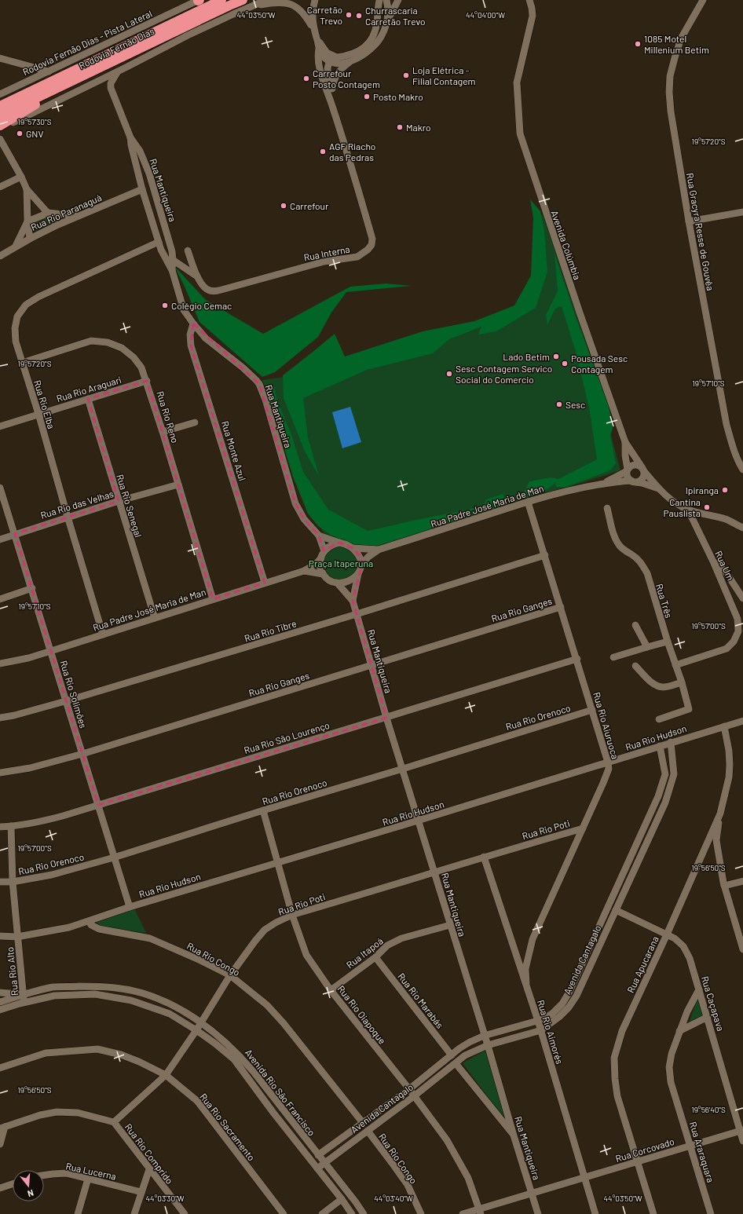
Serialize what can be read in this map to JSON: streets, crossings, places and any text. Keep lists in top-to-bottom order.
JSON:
{
  "streets": {
    "highway": ["Rodovia Fernão Dias"],
    "street": [
      "Rodovia Fernão Dias - Pista Lateral",
      "Rua Mantiqueira",
      "Rua Rio Paranaguá",
      "Rua Gracyra Resse de Gouvêa",
      "Avenida Colúmbia",
      "Rua Interna",
      "Rua Rio Araguari",
      "Rua Rio Elba",
      "Rua Rio Reno",
      "Rua Monte Azul",
      "Rua Rio das Velhas",
      "Rua Rio Senegal",
      "Rua Padre José Maria de Man",
      "Rua Um",
      "Rua Três",
      "Rua Rio Ganges",
      "Rua Rio Tibre",
      "Rua Rio Solimões",
      "Rua Rio Orenoco",
      "Rua Rio Aiuruoca",
      "Rua Rio São Lourenço",
      "Rua Rio Hudson",
      "Rua Rio Poti",
      "Rua Itapoá",
      "Rua Rio Congo",
      "Avenida Cantagalo",
      "Rua Apucarana",
      "Rua Rio Alto",
      "Rua Rio Marabás",
      "Rua Caçapava",
      "Rua Rio Oiapoque",
      "Rua Rio Aimorés",
      "Avenida Rio São Francisco",
      "Rua Rio Sacramento",
      "Rua Corcovado",
      "Rua Araraquara",
      "Rua Rio Comprido",
      "Rua Lucerna"
    ]
  },
  "crossings": [
    ["Rua Mantiqueira", "Rua Rio Paranaguá"],
    ["Rua Mantiqueira", "Rua Interna"],
    ["Rua Mantiqueira", "Rua Rio Elba"],
    ["Rua Mantiqueira", "Rua Monte Azul"],
    ["Rua Mantiqueira", "Rua Padre José Maria de Man"],
    ["Rua Mantiqueira", "Rua Rio Ganges"],
    ["Rua Mantiqueira", "Rua Rio Tibre"],
    ["Rua Mantiqueira", "Rua Rio Orenoco"],
    ["Rua Mantiqueira", "Rua Rio São Lourenço"],
    ["Rua Mantiqueira", "Rua Rio Hudson"],
    ["Rua Mantiqueira", "Rua Rio Poti"],
    ["Rua Mantiqueira", "Rua Itapoá"],
    ["Rua Mantiqueira", "Avenida Cantagalo"],
    ["Rua Mantiqueira", "Rua Corcovado"],
    ["Avenida Colúmbia", "Rua Padre José Maria de Man"],
    ["Rua Rio Araguari", "Rua Rio Elba"],
    ["Rua Rio Araguari", "Rua Rio Reno"],
    ["Rua Rio Araguari", "Rua Rio Senegal"],
    ["Rua Rio Elba", "Rua Rio Reno"],
    ["Rua Rio Elba", "Rua Rio das Velhas"],
    ["Rua Rio Elba", "Rua Padre José Maria de Man"],
    ["Rua Rio Reno", "Rua Rio das Velhas"],
    ["Rua Rio Reno", "Rua Padre José Maria de Man"],
    ["Rua Monte Azul", "Rua Padre José Maria de Man"],
    ["Rua Rio das Velhas", "Rua Rio Senegal"],
    ["Rua Rio das Velhas", "Rua Rio Solimões"],
    ["Rua Rio Senegal", "Rua Padre José Maria de Man"],
    ["Rua Padre José Maria de Man", "Rua Rio Solimões"],
    ["Rua Padre José Maria de Man", "Rua Rio Aiuruoca"],
    ["Rua Um", "Rua Três"],
    ["Rua Rio Ganges", "Rua Rio Solimões"],
    ["Rua Rio Ganges", "Rua Rio Aiuruoca"],
    ["Rua Rio Tibre", "Rua Rio Solimões"],
    ["Rua Rio Tibre", "Rua Rio Aiuruoca"],
    ["Rua Rio Solimões", "Rua Rio Orenoco"],
    ["Rua Rio Solimões", "Rua Rio São Lourenço"],
    ["Rua Rio Solimões", "Rua Rio Hudson"],
    ["Rua Rio Orenoco", "Rua Rio Aiuruoca"],
    ["Rua Rio Orenoco", "Rua Rio Alto"],
    ["Rua Rio Orenoco", "Rua Rio Oiapoque"],
    ["Rua Rio Aiuruoca", "Rua Rio São Lourenço"],
    ["Rua Rio Aiuruoca", "Rua Rio Hudson"],
    ["Rua Rio Aiuruoca", "Rua Rio Poti"],
    ["Rua Rio Aiuruoca", "Rua Rio Aimorés"],
    ["Rua Rio São Lourenço", "Rua Rio Alto"],
    ["Rua Rio Hudson", "Rua Rio Congo"],
    ["Rua Rio Hudson", "Avenida Cantagalo"],
    ["Rua Rio Hudson", "Rua Apucarana"],
    ["Rua Rio Hudson", "Rua Rio Oiapoque"],
    ["Rua Rio Poti", "Rua Rio Congo"],
    ["Rua Rio Poti", "Rua Rio Oiapoque"],
    ["Rua Rio Poti", "Rua Rio Aimorés"],
    ["Rua Rio Poti", "Avenida Rio São Francisco"],
    ["Rua Rio Poti", "Rua Rio Sacramento"],
    ["Rua Rio Poti", "Rua Rio Comprido"],
    ["Rua Itapoá", "Rua Rio Marabás"],
    ["Rua Itapoá", "Rua Rio Oiapoque"],
    ["Rua Rio Congo", "Avenida Cantagalo"],
    ["Avenida Cantagalo", "Rua Rio Marabás"],
    ["Avenida Cantagalo", "Rua Caçapava"],
    ["Avenida Cantagalo", "Rua Rio Oiapoque"],
    ["Avenida Cantagalo", "Rua Rio Aimorés"],
    ["Avenida Cantagalo", "Avenida Rio São Francisco"],
    ["Rua Apucarana", "Rua Caçapava"],
    ["Rua Apucarana", "Rua Corcovado"],
    ["Rua Rio Alto", "Avenida Rio São Francisco"],
    ["Rua Caçapava", "Rua Corcovado"],
    ["Rua Caçapava", "Rua Araraquara"],
    ["Rua Rio Oiapoque", "Rua Corcovado"],
    ["Rua Rio Aimorés", "Rua Corcovado"],
    ["Rua Corcovado", "Rua Araraquara"]
  ],
  "parks": ["Praça Itaperuna"],
  "places": [
    "Carretão Trevo",
    "Churrascaria Carretão Trevo",
    "1085 Motel Millenium Betim",
    "Loja Elétrica - Filial Contagem",
    "Carrefour Posto Contagem",
    "Posto Makro",
    "Makro",
    "GNV",
    "AGF Riacho das Pedras",
    "Carrefour",
    "Colégio Cemac",
    "Lado Betim",
    "Pousada Sesc Contagem",
    "Sesc Contagem Servico Social do Comercio",
    "Sesc",
    "Ipiranga",
    "Cantina Pauslista"
  ],
  "north": "bottom",
  "coordinates": [
    "44°03'50\"W",
    "44°04'00\"W",
    "19°57'30\"S",
    "19°57'20\"S",
    "19°57'10\"S",
    "19°57'00\"S",
    "19°56'50\"S",
    "19°56'40\"S",
    "44°03'30\"W",
    "44°03'40\"W"
  ]
}
